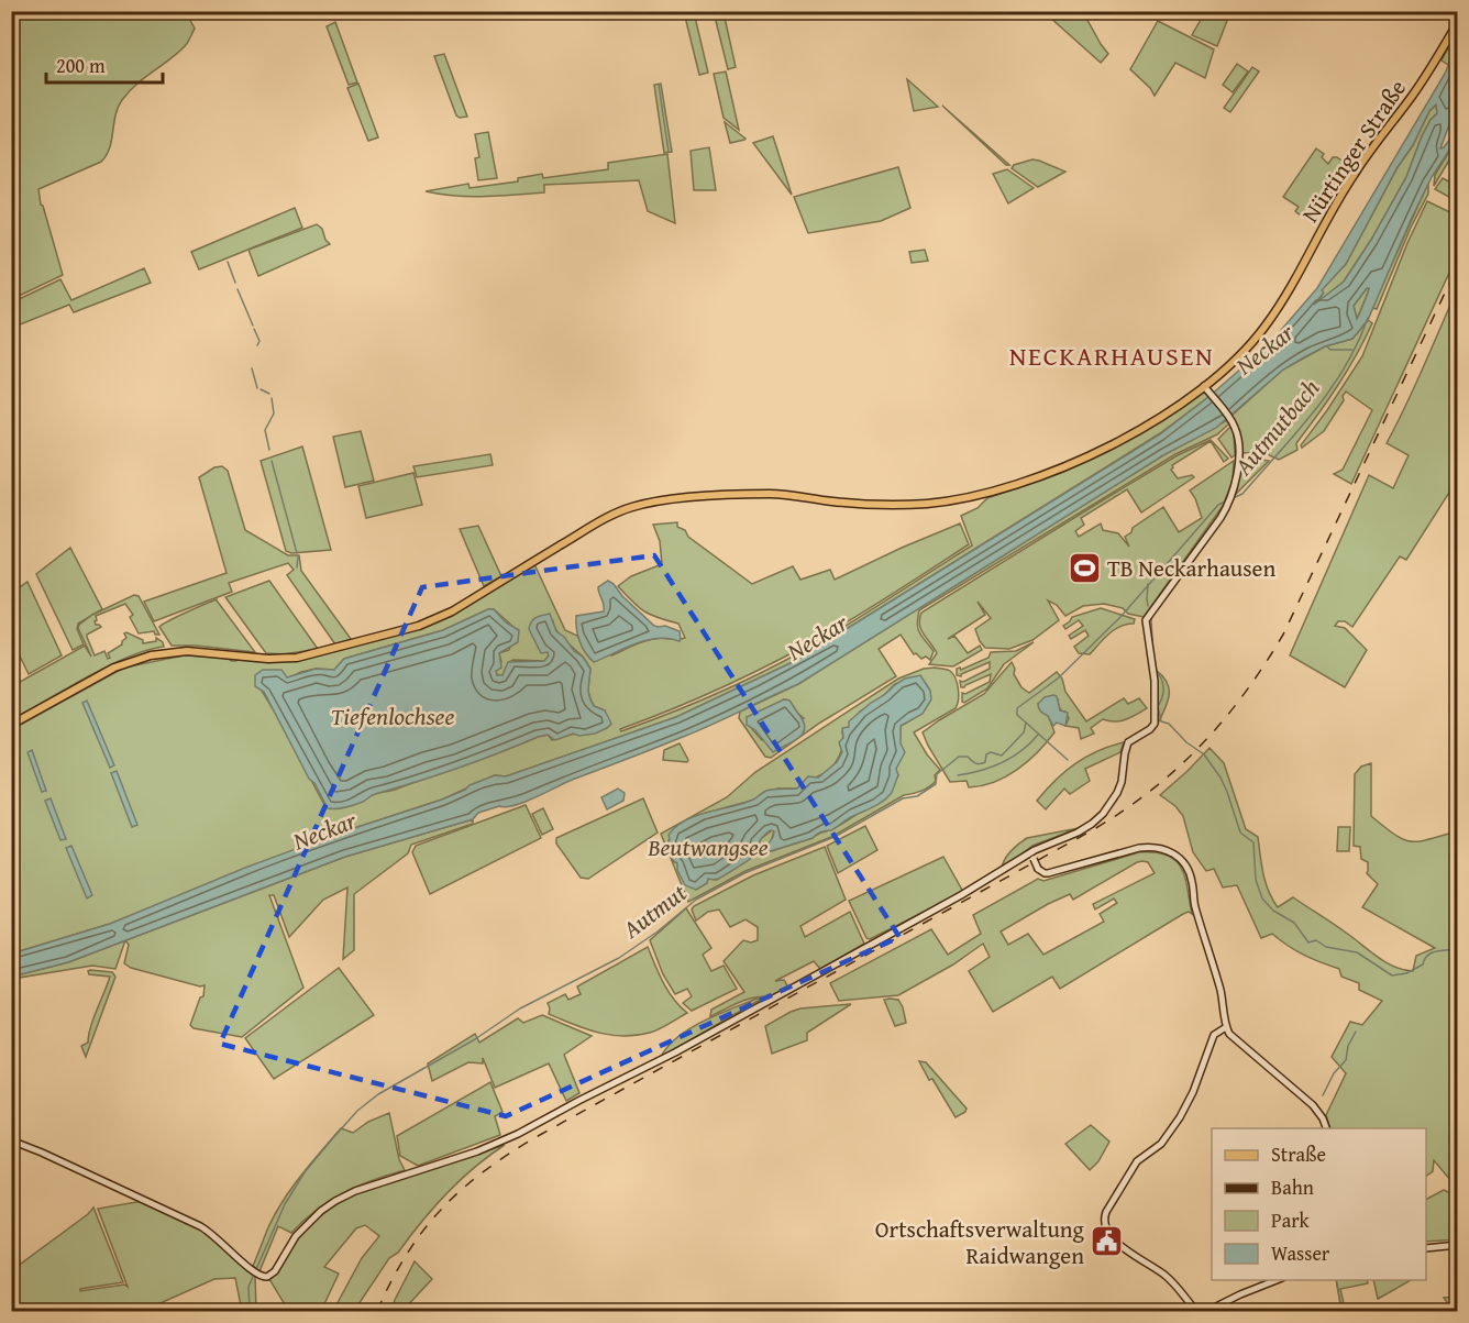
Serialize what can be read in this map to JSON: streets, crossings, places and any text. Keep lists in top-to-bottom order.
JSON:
{
  "streets": {
    "main road": ["Nürtinger Straße"]
  },
  "districts": ["NECKARHAUSEN"],
  "water": [
    "Neckar",
    "Autmutbach",
    "Tiefenlochsee",
    "Beutwangsee",
    "Autmut"
  ],
  "places": {
    "sports": ["TB Neckarhausen"],
    "public building": ["Ortschaftsverwaltung Raidwangen"]
  },
  "legend": [
    "Straße",
    "Bahn",
    "Park",
    "Wasser"
  ],
  "scale_bar": "200 m"
}
